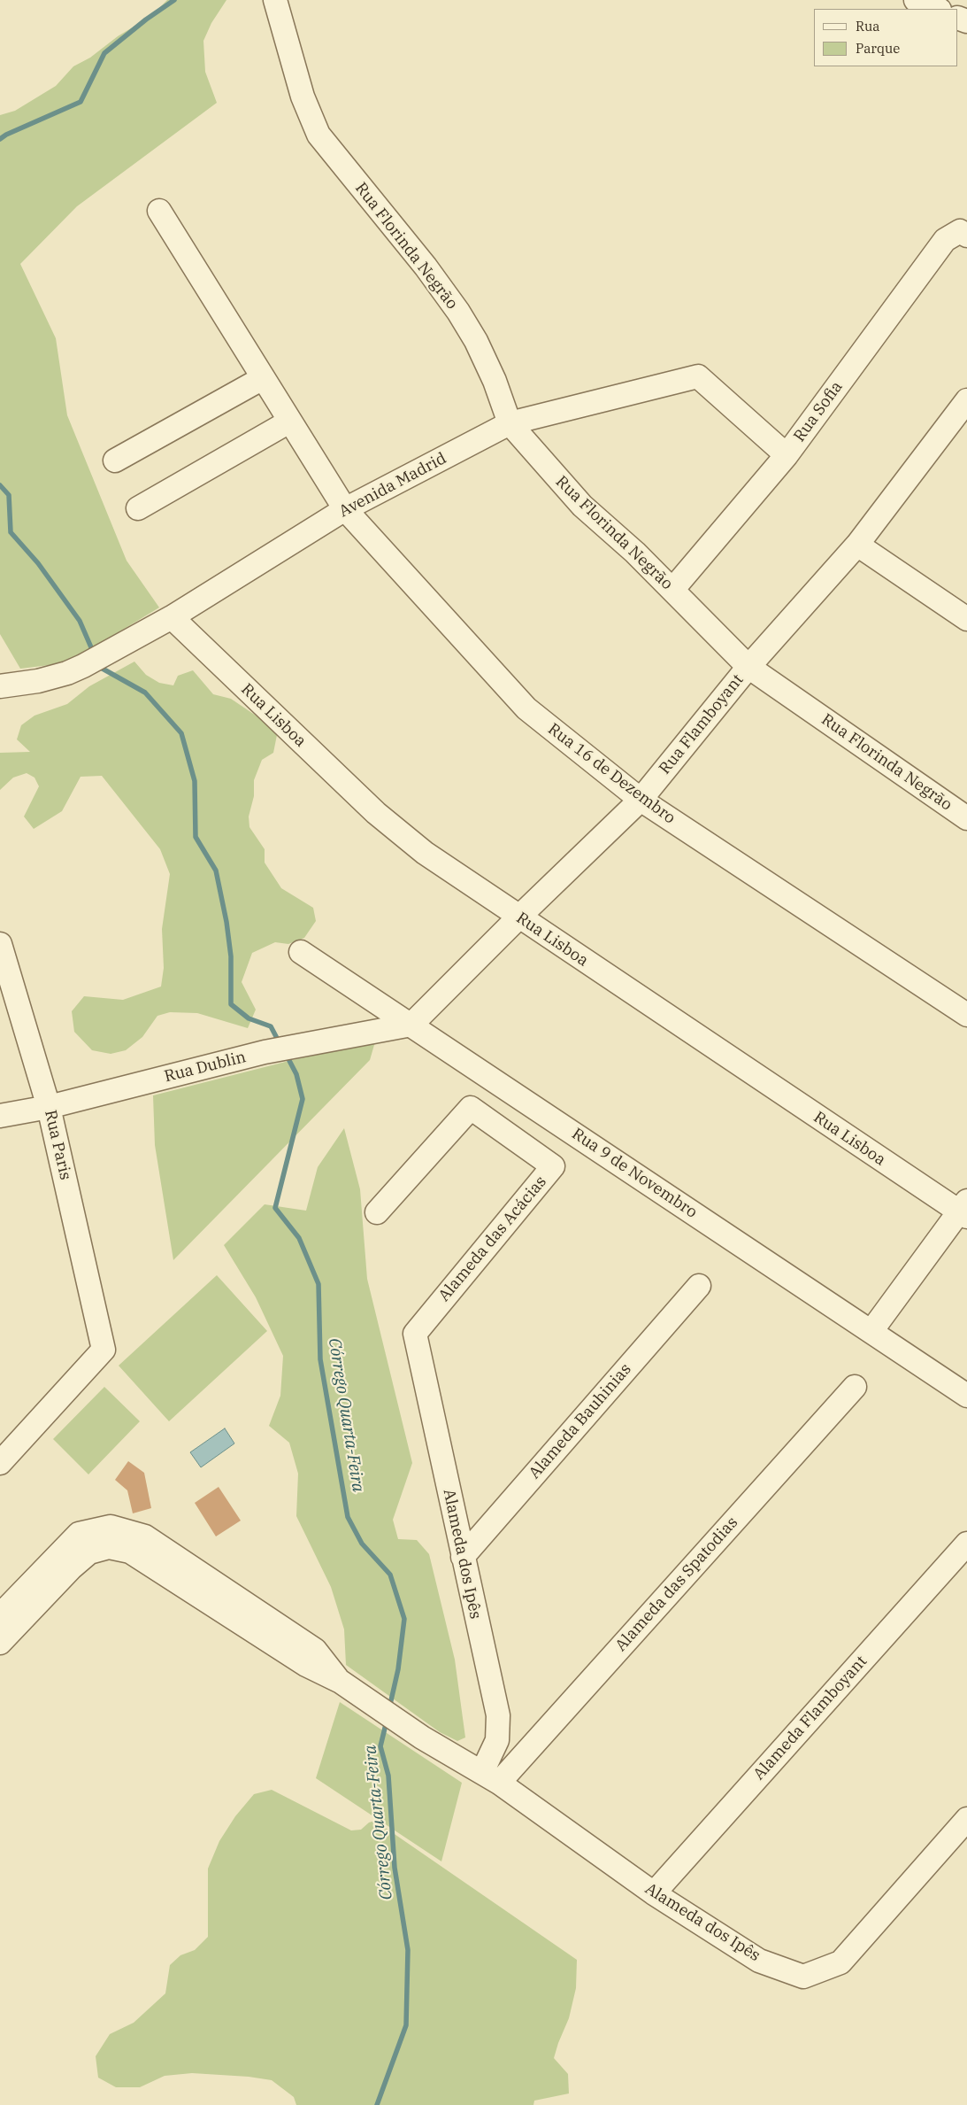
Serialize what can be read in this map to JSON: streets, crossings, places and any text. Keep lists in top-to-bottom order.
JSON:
{
  "streets": {
    "street": [
      "Rua Florinda Negrão",
      "Rua Sofia",
      "Avenida Madrid",
      "Rua Lisboa",
      "Rua Flamboyant",
      "Rua 16 de Dezembro",
      "Rua Dublin",
      "Rua Paris",
      "Rua 9 de Novembro",
      "Alameda das Acácias",
      "Alameda Bauhinias",
      "Alameda dos Ipês",
      "Alameda das Spatodias",
      "Alameda Flamboyant"
    ]
  },
  "crossings": [
    ["Rua Florinda Negrão", "Rua Sofia"],
    ["Rua Florinda Negrão", "Avenida Madrid"],
    ["Rua Florinda Negrão", "Rua Flamboyant"],
    ["Rua Sofia", "Avenida Madrid"],
    ["Avenida Madrid", "Rua Lisboa"],
    ["Avenida Madrid", "Rua 16 de Dezembro"],
    ["Rua Lisboa", "Rua Flamboyant"],
    ["Rua Flamboyant", "Rua 16 de Dezembro"],
    ["Rua Flamboyant", "Rua Dublin"],
    ["Rua Flamboyant", "Rua 9 de Novembro"],
    ["Rua Dublin", "Rua Paris"],
    ["Rua Dublin", "Rua 9 de Novembro"],
    ["Alameda das Acácias", "Alameda dos Ipês"],
    ["Alameda Bauhinias", "Alameda dos Ipês"],
    ["Alameda dos Ipês", "Alameda das Spatodias"],
    ["Alameda dos Ipês", "Alameda Flamboyant"]
  ],
  "water": ["Córrego Quarta-Feira"],
  "legend": ["Rua", "Parque"]
}
